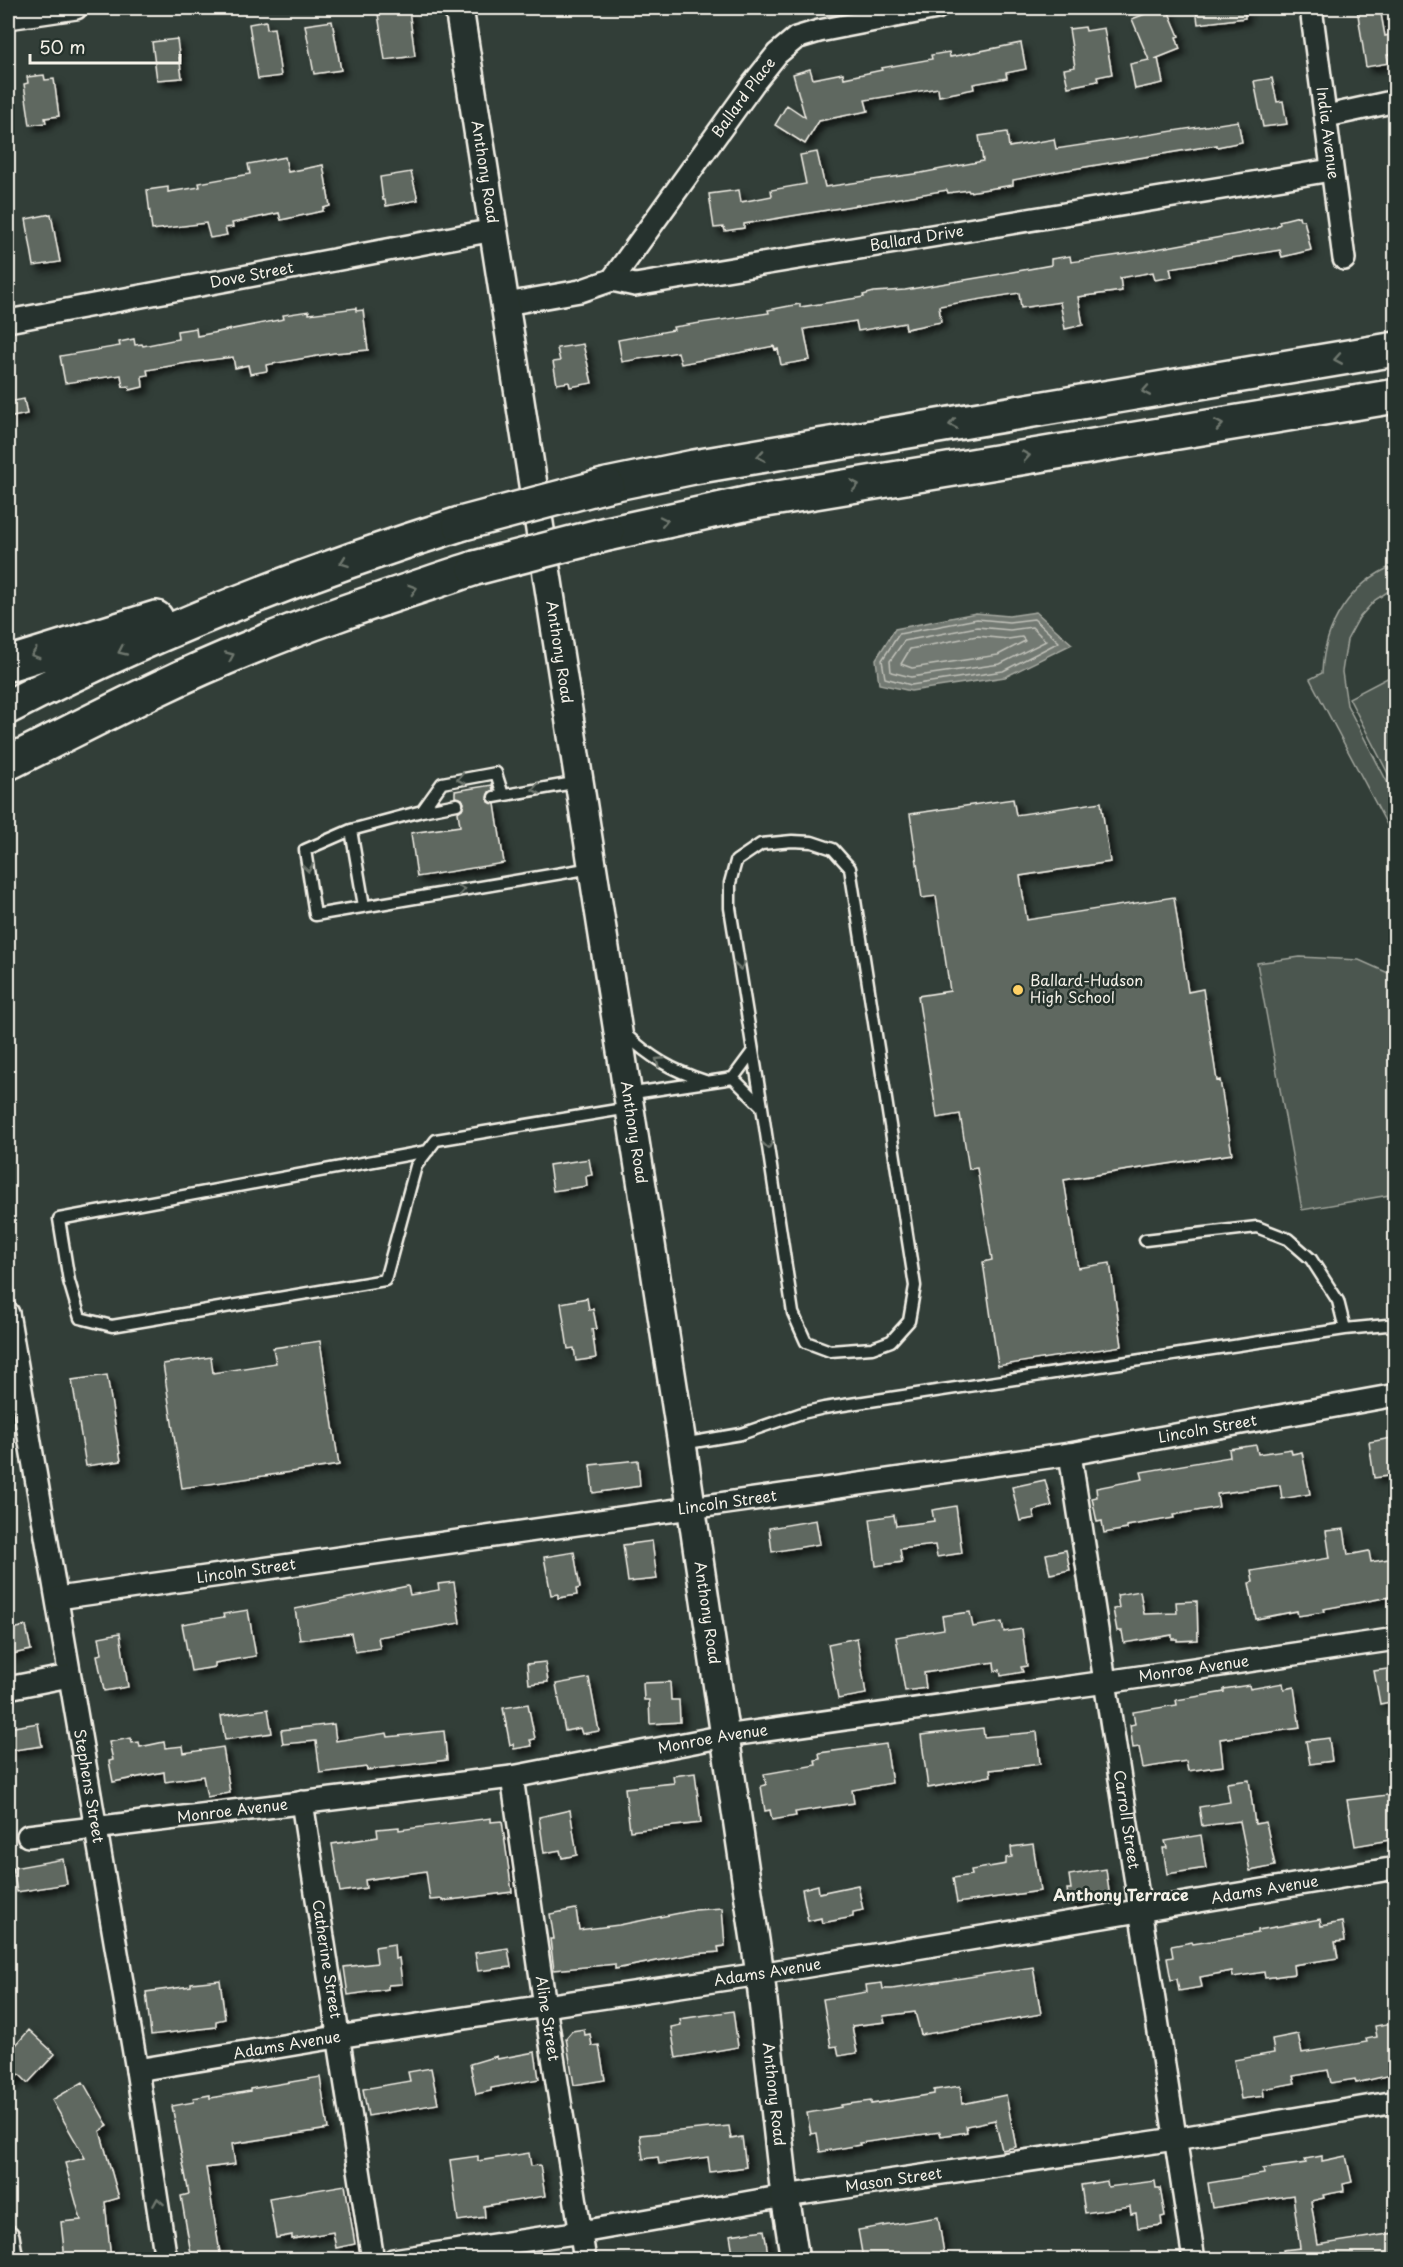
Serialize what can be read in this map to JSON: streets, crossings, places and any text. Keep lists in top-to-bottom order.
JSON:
{
  "streets": {
    "street": [
      "Ballard Place",
      "India Avenue",
      "Anthony Road",
      "Ballard Drive",
      "Dove Street",
      "Lincoln Street",
      "Monroe Avenue",
      "Stephens Street",
      "Carroll Street",
      "Adams Avenue",
      "Catherine Street",
      "Aline Street",
      "Mason Street"
    ]
  },
  "crossings": [
    ["Ballard Place", "Ballard Drive"],
    ["India Avenue", "Ballard Drive"],
    ["Anthony Road", "Ballard Drive"],
    ["Anthony Road", "Dove Street"],
    ["Anthony Road", "Lincoln Street"],
    ["Anthony Road", "Monroe Avenue"],
    ["Anthony Road", "Adams Avenue"],
    ["Anthony Road", "Mason Street"],
    ["Lincoln Street", "Stephens Street"],
    ["Lincoln Street", "Carroll Street"],
    ["Monroe Avenue", "Stephens Street"],
    ["Monroe Avenue", "Carroll Street"],
    ["Monroe Avenue", "Catherine Street"],
    ["Monroe Avenue", "Aline Street"],
    ["Stephens Street", "Adams Avenue"],
    ["Carroll Street", "Adams Avenue"],
    ["Carroll Street", "Mason Street"],
    ["Adams Avenue", "Catherine Street"],
    ["Adams Avenue", "Aline Street"],
    ["Aline Street", "Mason Street"]
  ],
  "districts": ["Anthony Terrace"],
  "places": ["Ballard-Hudson High School"],
  "scale_bar": "50 m"
}
